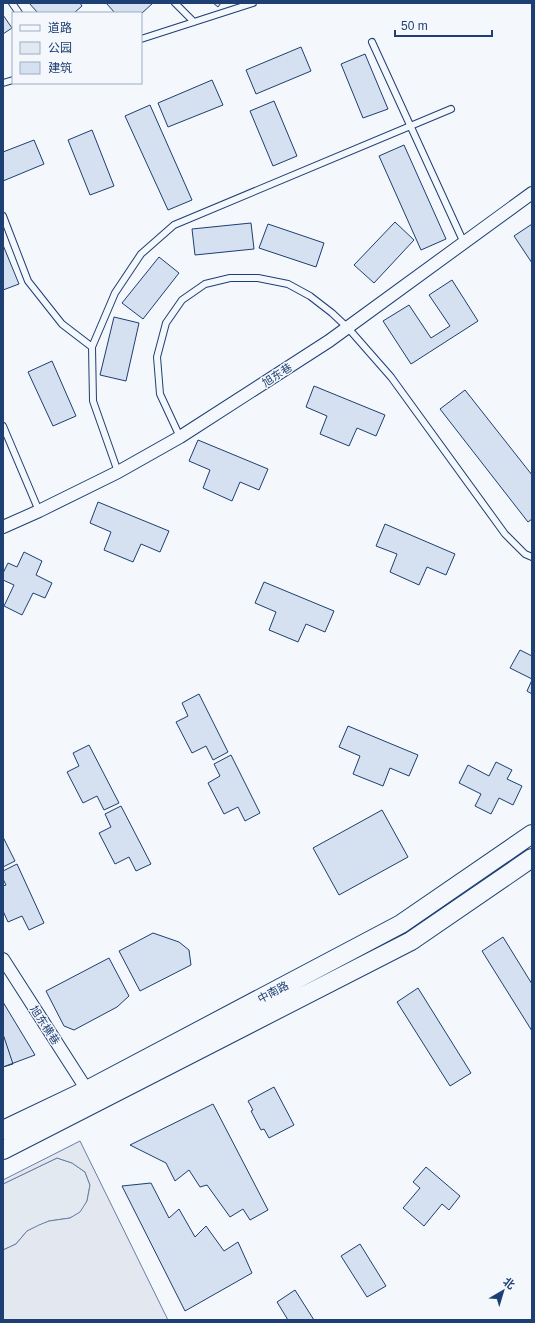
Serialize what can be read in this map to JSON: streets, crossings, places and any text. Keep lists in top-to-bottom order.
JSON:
{
  "streets": {
    "main road": ["中南路"],
    "street": ["旭东巷", "旭东横巷"]
  },
  "crossings": [
    ["中南路", "旭东横巷"]
  ],
  "legend": ["道路", "公园", "建筑"],
  "scale_bar": "50 m",
  "north": "top right"
}
